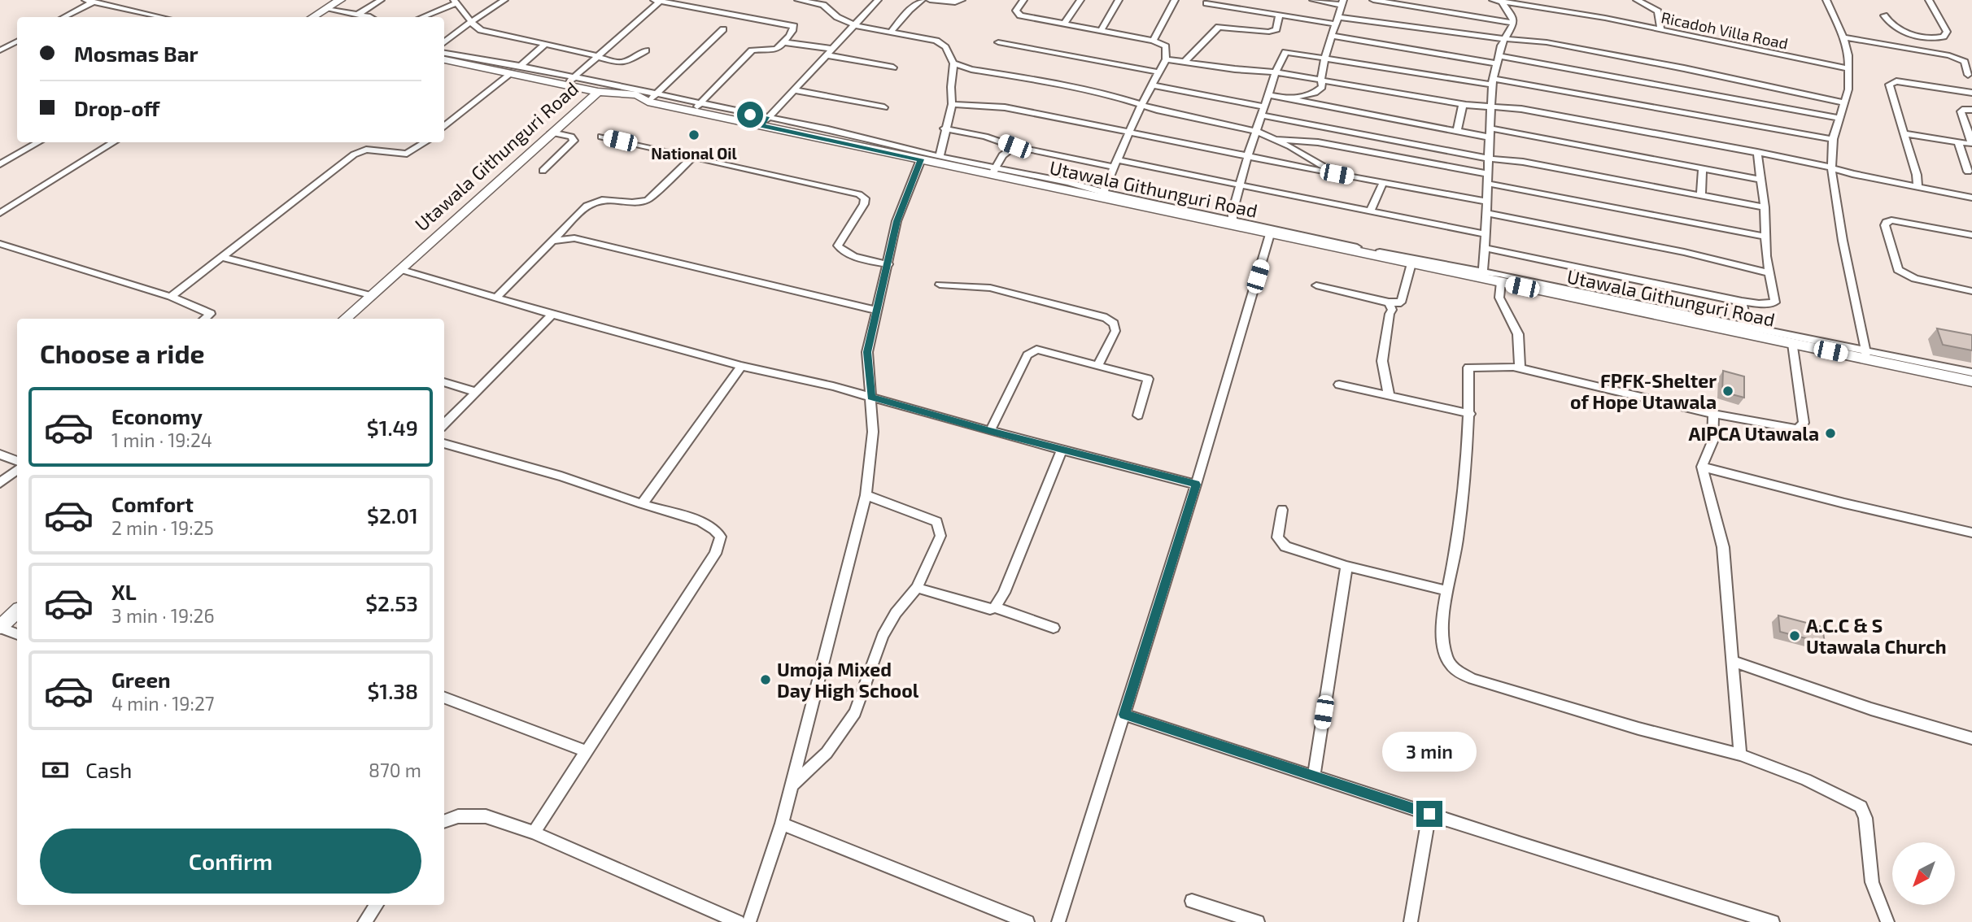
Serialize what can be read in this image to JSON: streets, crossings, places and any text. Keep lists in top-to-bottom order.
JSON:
{
  "streets": {
    "street": ["Ricadoh Villa Road", "Utawala Githunguri Road"]
  },
  "places": [
    "National Oil",
    "FPFK-Shelter of Hope Utawala",
    "AIPCA Utawala",
    "A.C.C & S Utawala Church",
    "Umoja Mixed Day High School"
  ],
  "north": "bottom left",
  "page": {
    "banner": ["Mosmas Bar", "Drop-off"],
    "heading": "Choose a ride",
    "list": [
      {
        "name": "Economy",
        "note": "1 min · 19:24",
        "value": "$1.49"
      },
      {
        "name": "Comfort",
        "note": "2 min · 19:25",
        "value": "$2.01"
      },
      {
        "name": "XL",
        "note": "3 min · 19:26",
        "value": "$2.53"
      },
      {
        "name": "Green",
        "note": "4 min · 19:27",
        "value": "$1.38"
      }
    ],
    "bubble": "3 min",
    "pay": ["Cash", "870 m"],
    "buttons": "Confirm"
  }
}
